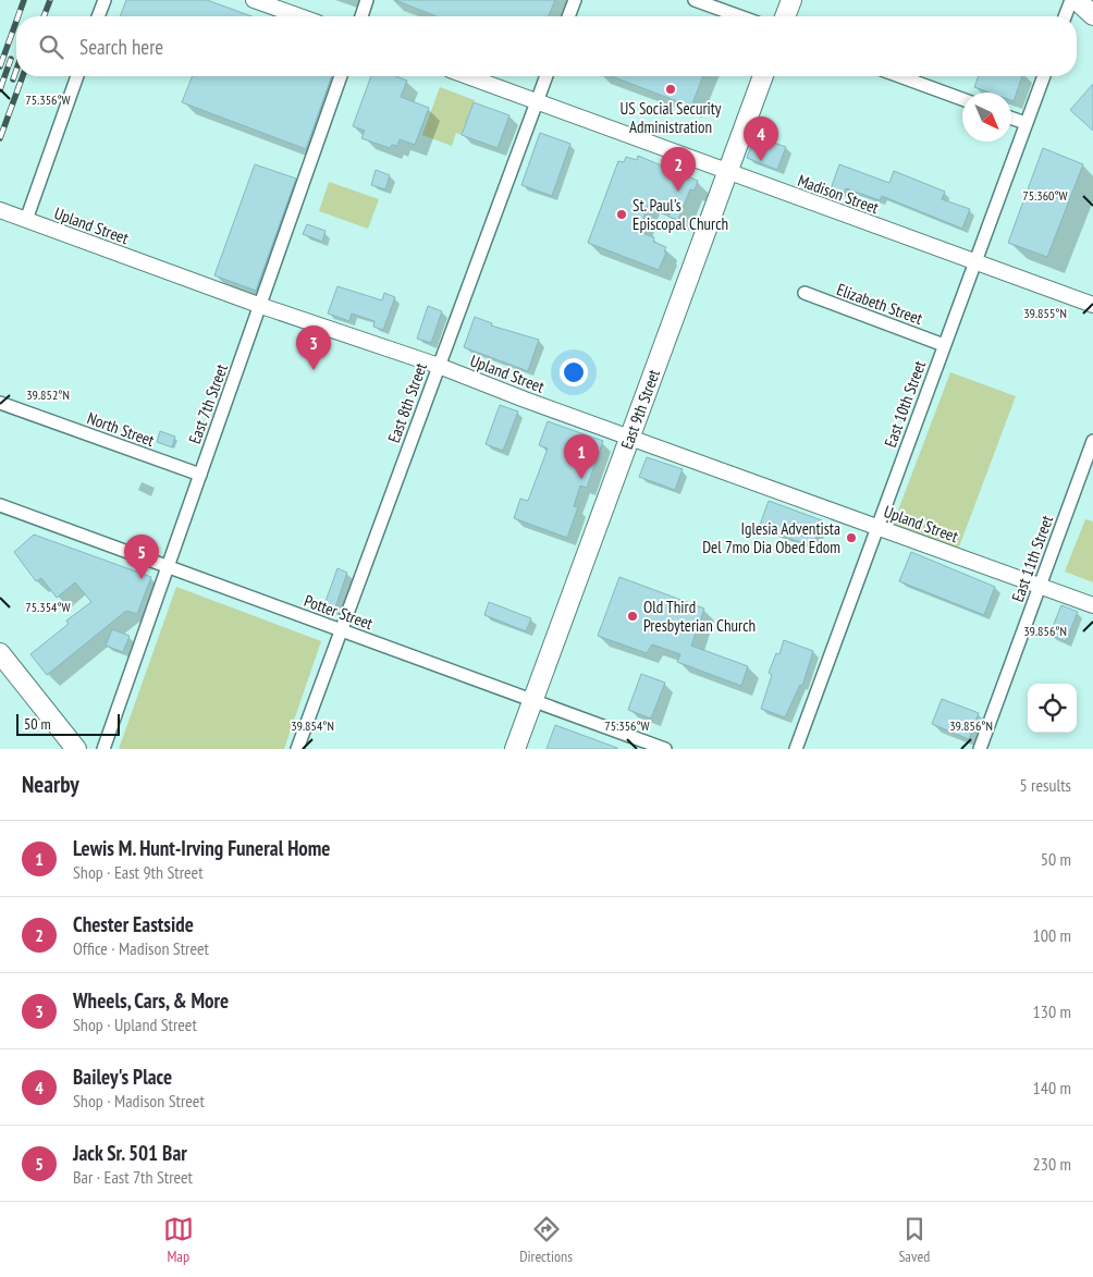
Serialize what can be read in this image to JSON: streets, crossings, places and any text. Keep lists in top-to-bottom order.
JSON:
{
  "streets": {
    "main road": ["East 9th Street"],
    "street": [
      "Madison Street",
      "Upland Street",
      "Elizabeth Street",
      "East 8th Street",
      "East 7th Street",
      "East 10th Street",
      "North Street",
      "East 11th Street",
      "Potter Street"
    ]
  },
  "crossings": [
    ["Madison Street", "East 8th Street"],
    ["Madison Street", "East 10th Street"],
    ["Madison Street", "East 9th Street"],
    ["Upland Street", "East 8th Street"],
    ["Upland Street", "East 7th Street"],
    ["Upland Street", "East 10th Street"],
    ["Upland Street", "East 9th Street"],
    ["Upland Street", "East 11th Street"],
    ["Elizabeth Street", "East 10th Street"],
    ["East 8th Street", "Potter Street"],
    ["East 7th Street", "North Street"],
    ["East 7th Street", "Potter Street"],
    ["East 9th Street", "Potter Street"]
  ],
  "places": [
    "US Social Security Administration",
    "St. Paul's Episcopal Church",
    "Iglesia Adventista Del 7mo Dia Obed Edom",
    "Old Third Presbyterian Church"
  ],
  "scale_bar": "50 m",
  "north": "bottom right",
  "page": {
    "search": "Search here",
    "pins": [
      "4",
      "2",
      "3",
      "1",
      "5"
    ],
    "scale": "50 m",
    "heading": ["Nearby", "5 results"],
    "list": [
      {
        "mark": "1",
        "name": "Lewis M. Hunt-Irving Funeral Home",
        "note": "Shop · East 9th Street",
        "value": "50 m"
      },
      {
        "mark": "2",
        "name": "Chester Eastside",
        "note": "Office · Madison Street",
        "value": "100 m"
      },
      {
        "mark": "3",
        "name": "Wheels, Cars, & More",
        "note": "Shop · Upland Street",
        "value": "130 m"
      },
      {
        "mark": "4",
        "name": "Bailey's Place",
        "note": "Shop · Madison Street",
        "value": "140 m"
      },
      {
        "mark": "5",
        "name": "Jack Sr. 501 Bar",
        "note": "Bar · East 7th Street",
        "value": "230 m"
      }
    ],
    "nav": ["Map", "Directions", "Saved"]
  },
  "coordinates": [
    "75.356°W",
    "75.360°W",
    "39.855°N",
    "39.852°N",
    "75.354°W",
    "39.856°N",
    "39.854°N"
  ]
}
